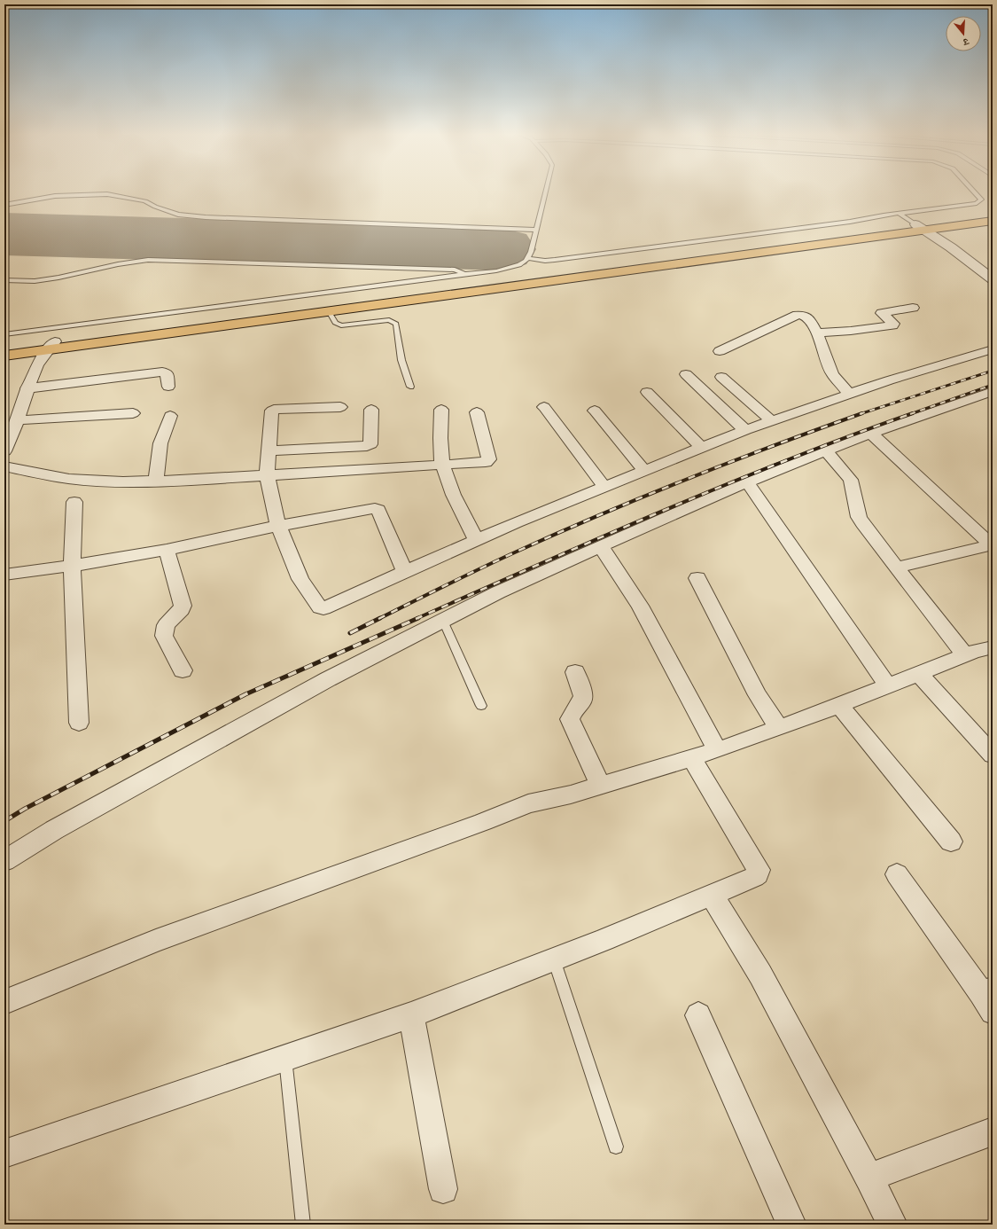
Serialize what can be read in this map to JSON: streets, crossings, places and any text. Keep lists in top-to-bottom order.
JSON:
{
  "north": "bottom"
}
